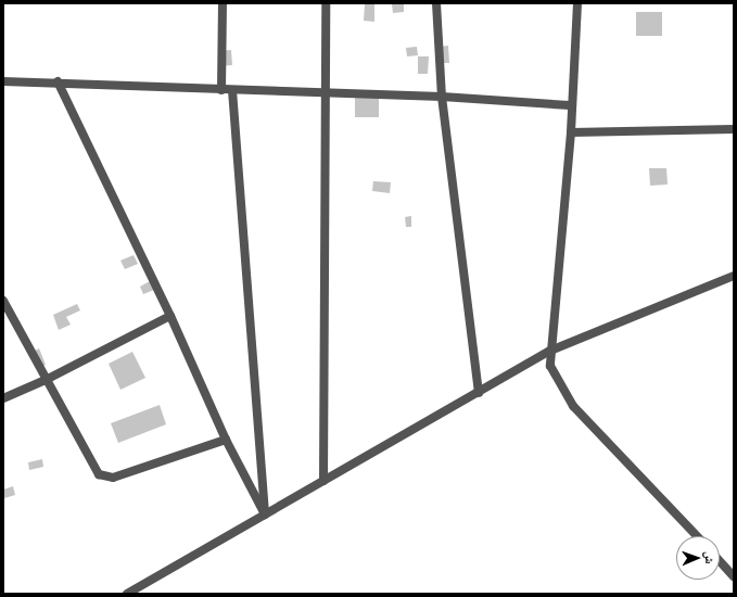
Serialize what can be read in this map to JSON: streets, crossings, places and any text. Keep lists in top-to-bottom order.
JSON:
{
  "north": "right"
}
